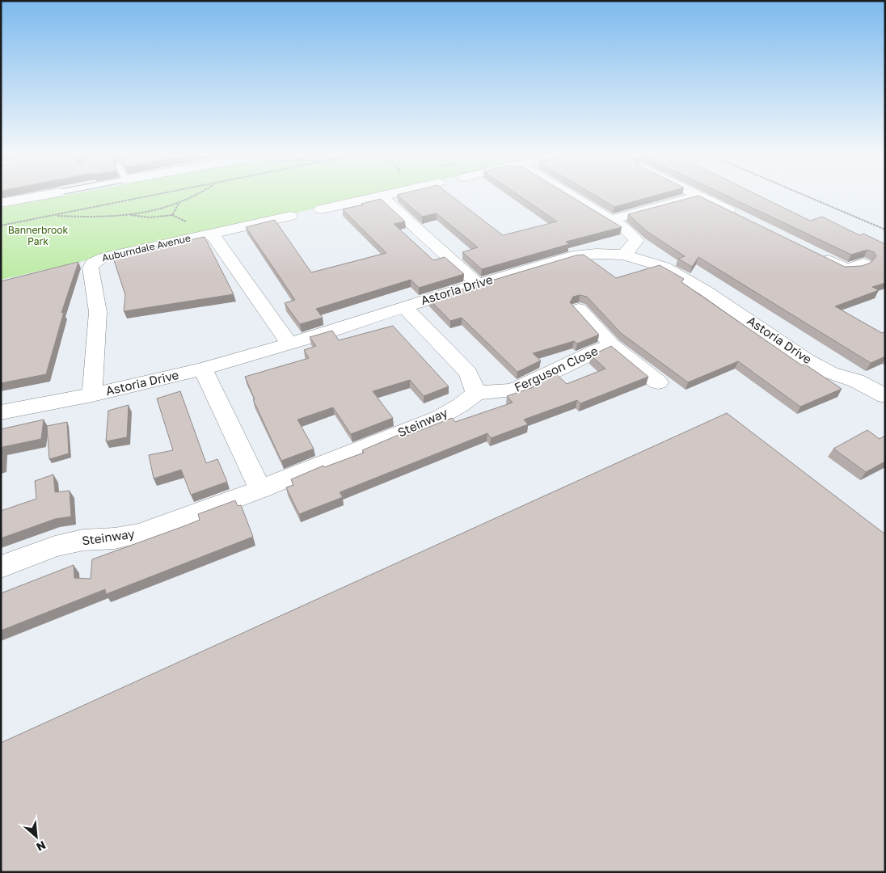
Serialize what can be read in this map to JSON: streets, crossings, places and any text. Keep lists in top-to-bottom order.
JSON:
{
  "streets": {
    "street": [
      "Auburndale Avenue",
      "Astoria Drive",
      "Ferguson Close",
      "Steinway"
    ]
  },
  "crossings": [
    ["Auburndale Avenue", "Astoria Drive"],
    ["Ferguson Close", "Steinway"]
  ],
  "parks": ["Bannerbrook Park"],
  "north": "bottom right"
}
